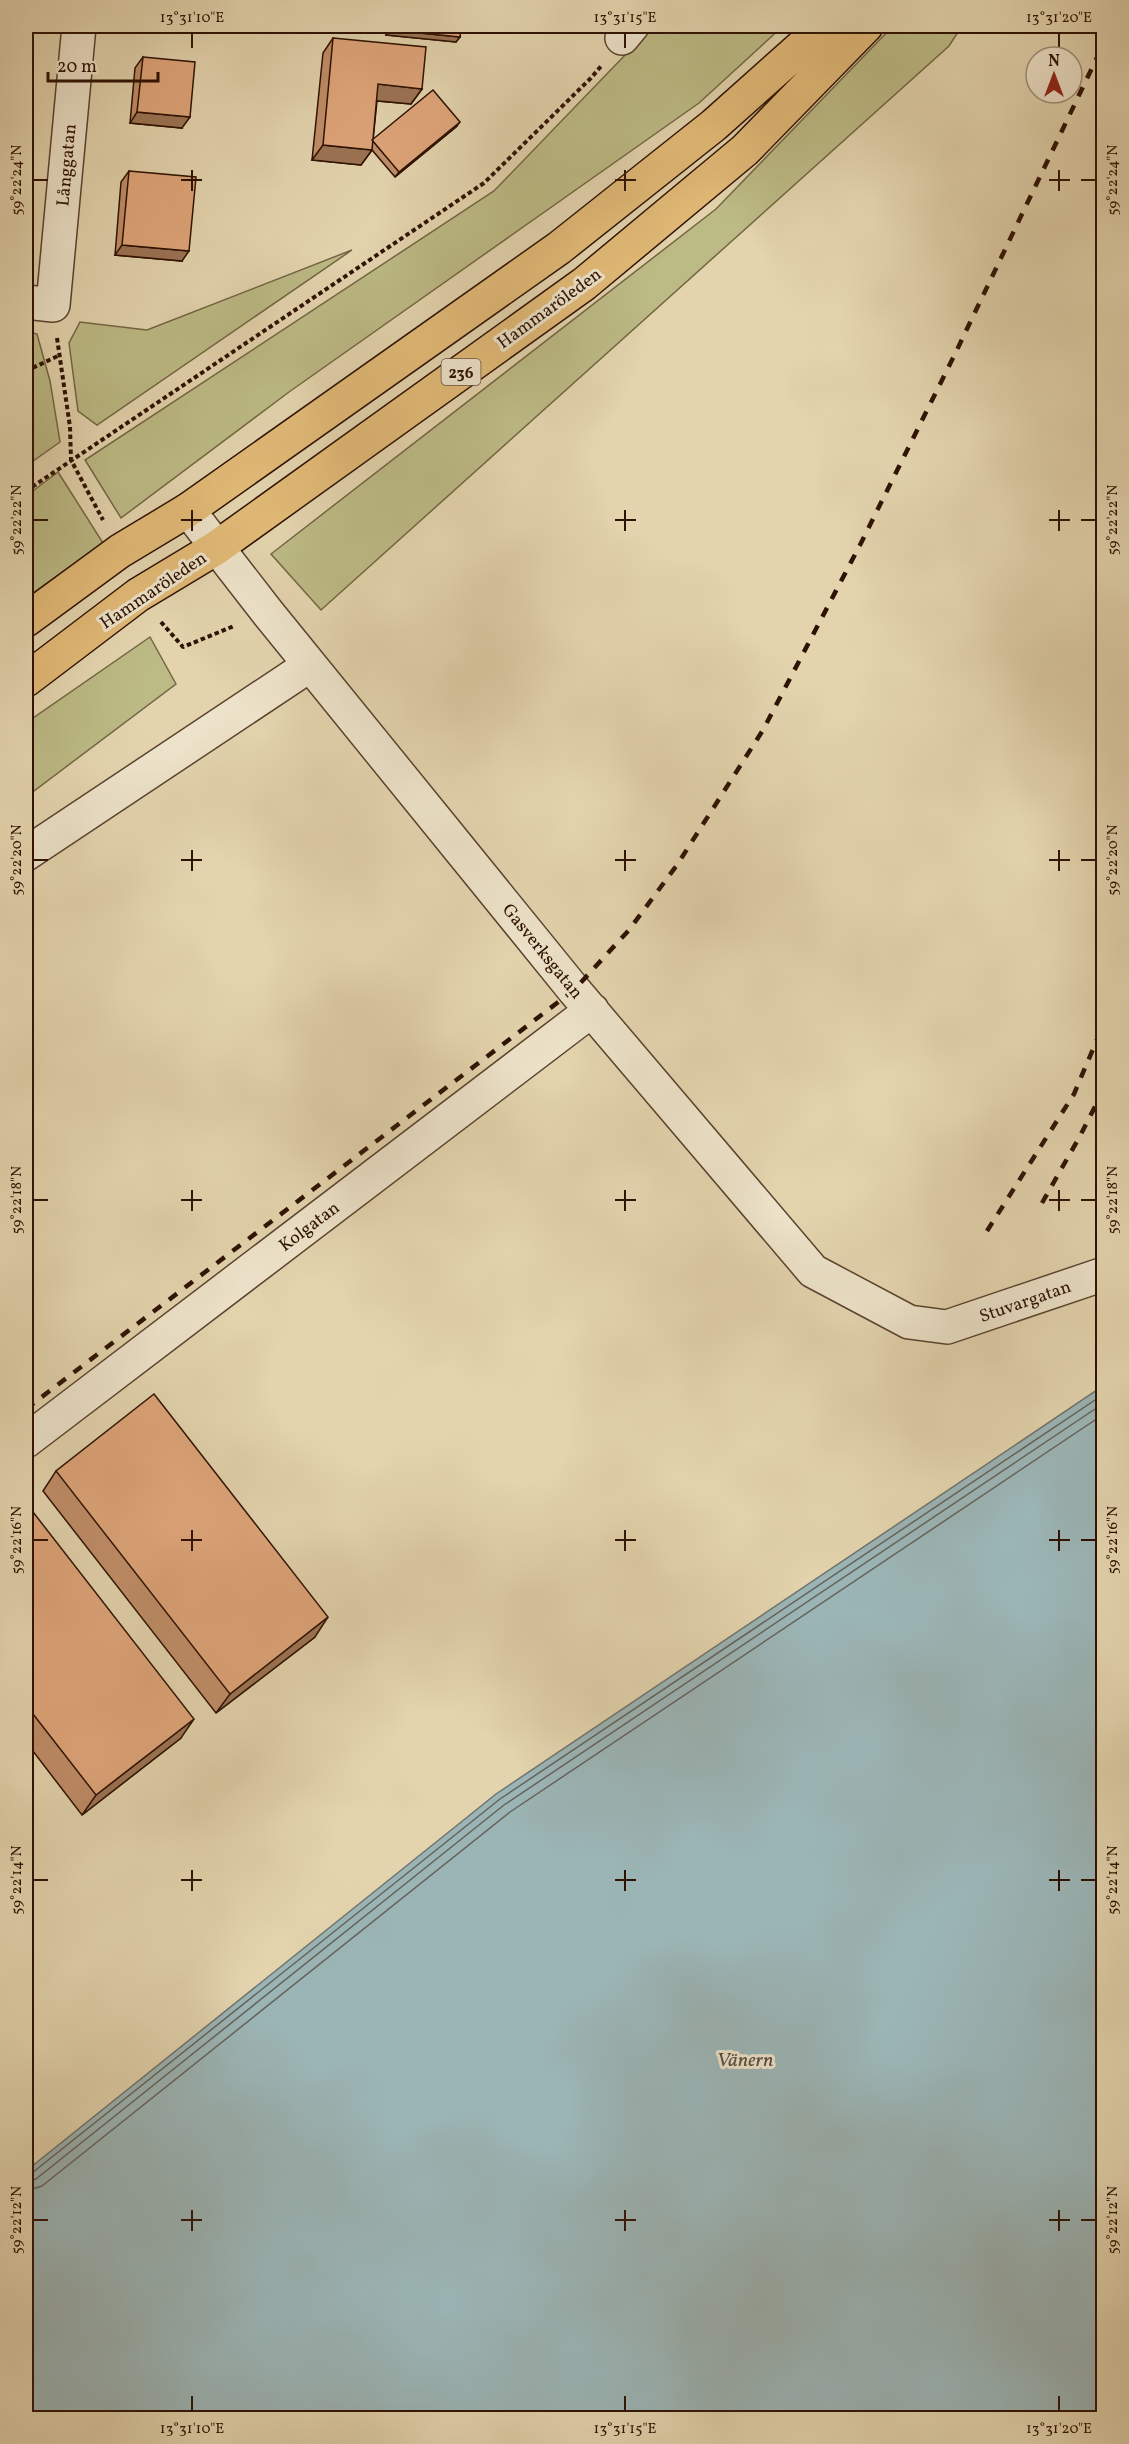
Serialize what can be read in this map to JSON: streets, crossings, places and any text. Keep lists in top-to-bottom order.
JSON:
{
  "streets": {
    "main road": ["Hammaröleden", "236"],
    "street": [
      "Långgatan",
      "Gasverksgatan",
      "Kolgatan",
      "Stuvargatan"
    ]
  },
  "crossings": [
    ["Hammaröleden", "Gasverksgatan"],
    ["236", "Gasverksgatan"],
    ["Gasverksgatan", "Kolgatan"],
    ["Gasverksgatan", "Stuvargatan"]
  ],
  "water": ["Vänern"],
  "scale_bar": "20 m",
  "north": "top",
  "coordinates": [
    "13°31'10\"E",
    "13°31'15\"E",
    "13°31'20\"E",
    "59°22'24\"N",
    "59°22'22\"N",
    "59°22'20\"N",
    "59°22'18\"N",
    "59°22'16\"N",
    "59°22'14\"N",
    "59°22'12\"N"
  ]
}
